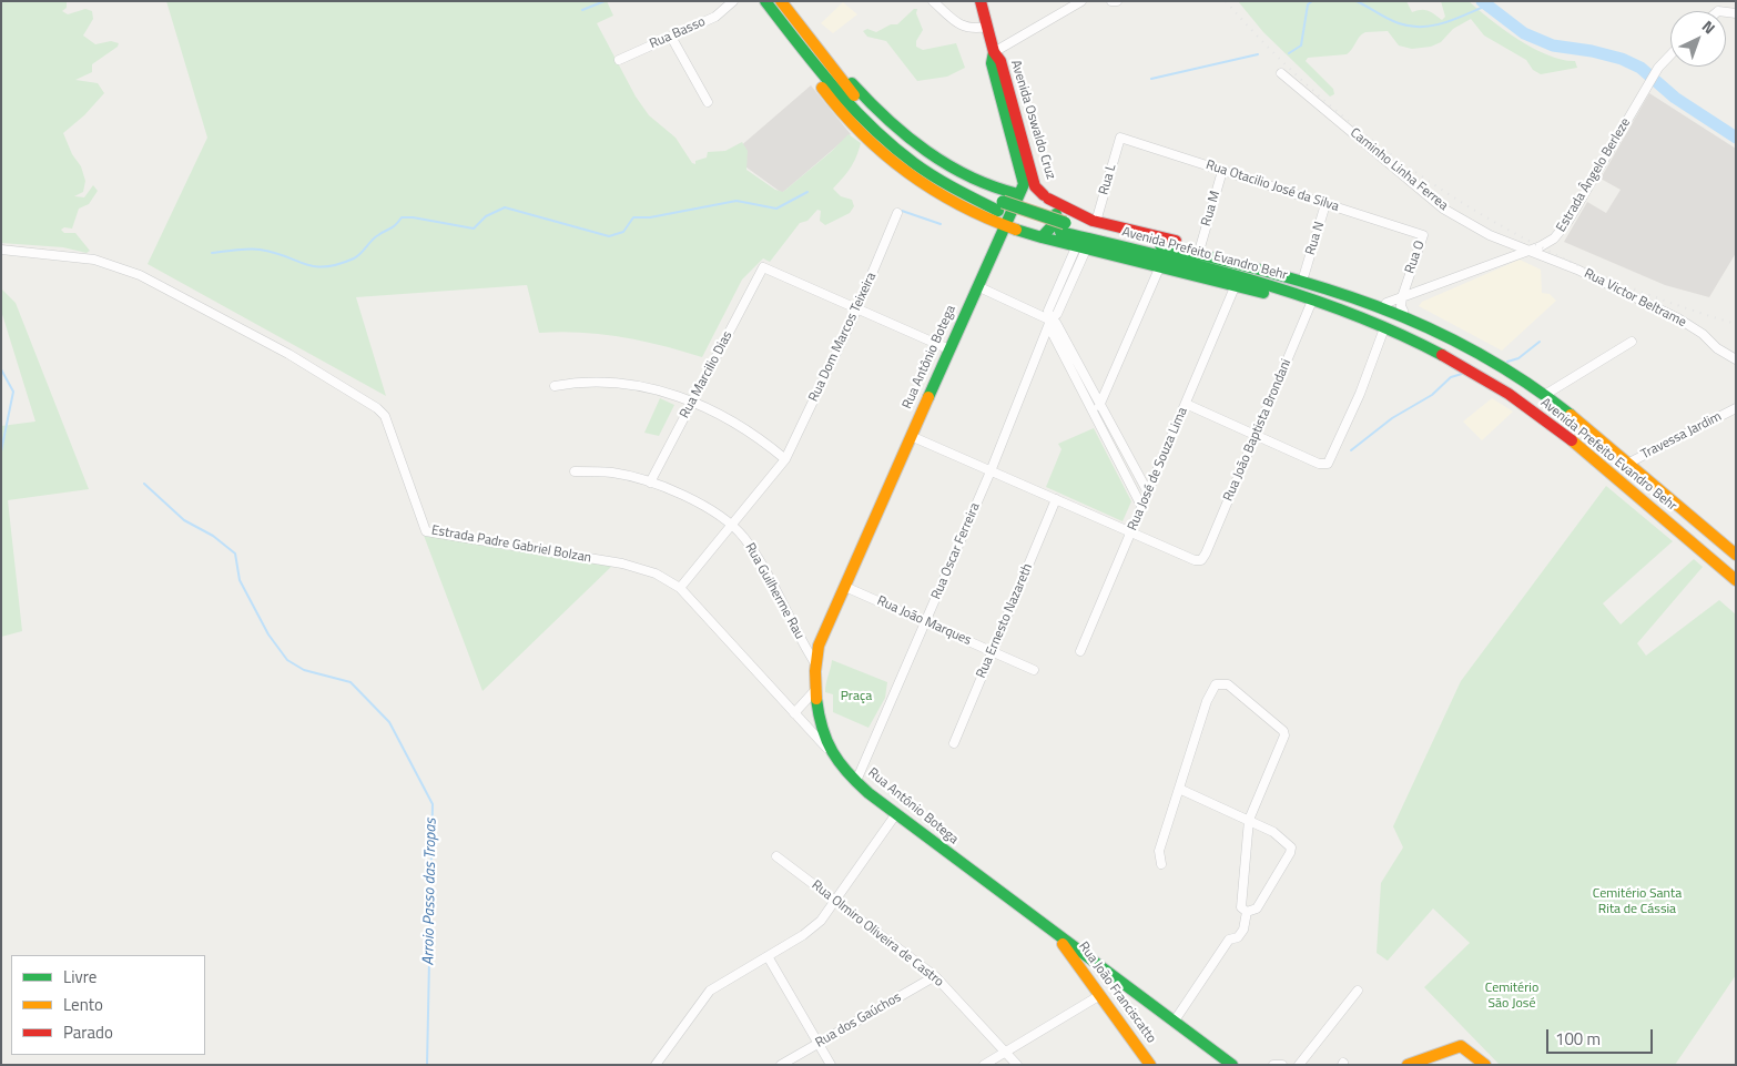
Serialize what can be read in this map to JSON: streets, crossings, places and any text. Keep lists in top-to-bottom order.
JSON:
{
  "streets": {
    "main road": [
      "Avenida Oswaldo Cruz",
      "Avenida Prefeito Evandro Behr",
      "Rua Antônio Botega",
      "Rua João Franciscatto"
    ],
    "street": [
      "Rua Basso",
      "Caminho Linha Ferrea",
      "Estrada Ângelo Berleze",
      "Rua L",
      "Rua Otacilio José da Silva",
      "Rua M",
      "Rua N",
      "Rua O",
      "Rua Victor Beltrame",
      "Rua Dom Marcos Teixeira",
      "Rua Marcilio Dias",
      "Rua João Baptista Brondani",
      "Travessa Jardim",
      "Rua José de Souza Lima",
      "Estrada Padre Gabriel Bolzan",
      "Rua Oscar Ferreira",
      "Rua Guilherme Rau",
      "Rua João Marques",
      "Rua Ernesto Nazareth",
      "Rua Olmiro Oliveira de Castro",
      "Rua dos Gaúchos"
    ]
  },
  "crossings": [
    ["Avenida Oswaldo Cruz", "Rua Antônio Botega"],
    ["Caminho Linha Ferrea", "Estrada Ângelo Berleze"],
    ["Caminho Linha Ferrea", "Rua Victor Beltrame"],
    ["Estrada Ângelo Berleze", "Avenida Prefeito Evandro Behr"],
    ["Estrada Ângelo Berleze", "Rua O"],
    ["Estrada Ângelo Berleze", "Rua Victor Beltrame"],
    ["Rua L", "Rua Otacilio José da Silva"],
    ["Rua Otacilio José da Silva", "Rua M"],
    ["Rua Otacilio José da Silva", "Rua N"],
    ["Rua Otacilio José da Silva", "Rua O"],
    ["Avenida Prefeito Evandro Behr", "Rua O"],
    ["Avenida Prefeito Evandro Behr", "Rua Antônio Botega"],
    ["Avenida Prefeito Evandro Behr", "Rua João Baptista Brondani"],
    ["Avenida Prefeito Evandro Behr", "Travessa Jardim"],
    ["Rua Dom Marcos Teixeira", "Rua Marcilio Dias"],
    ["Rua Dom Marcos Teixeira", "Estrada Padre Gabriel Bolzan"],
    ["Rua Dom Marcos Teixeira", "Rua Guilherme Rau"],
    ["Rua Antônio Botega", "Estrada Padre Gabriel Bolzan"],
    ["Rua Antônio Botega", "Rua Oscar Ferreira"],
    ["Rua Antônio Botega", "Rua Guilherme Rau"],
    ["Rua Antônio Botega", "Rua João Marques"],
    ["Rua Antônio Botega", "Rua João Franciscatto"],
    ["Rua Marcilio Dias", "Rua Guilherme Rau"],
    ["Rua João Baptista Brondani", "Rua José de Souza Lima"],
    ["Rua Oscar Ferreira", "Rua João Marques"],
    ["Rua João Marques", "Rua Ernesto Nazareth"],
    ["Rua Olmiro Oliveira de Castro", "Rua dos Gaúchos"]
  ],
  "water": ["Arroio Passo das Tropas"],
  "parks": ["Praça", "Cemitério Santa Rita de Cássia", "Cemitério São José"],
  "legend": ["Livre", "Lento", "Parado"],
  "scale_bar": "100 m",
  "north": "top right"
}
